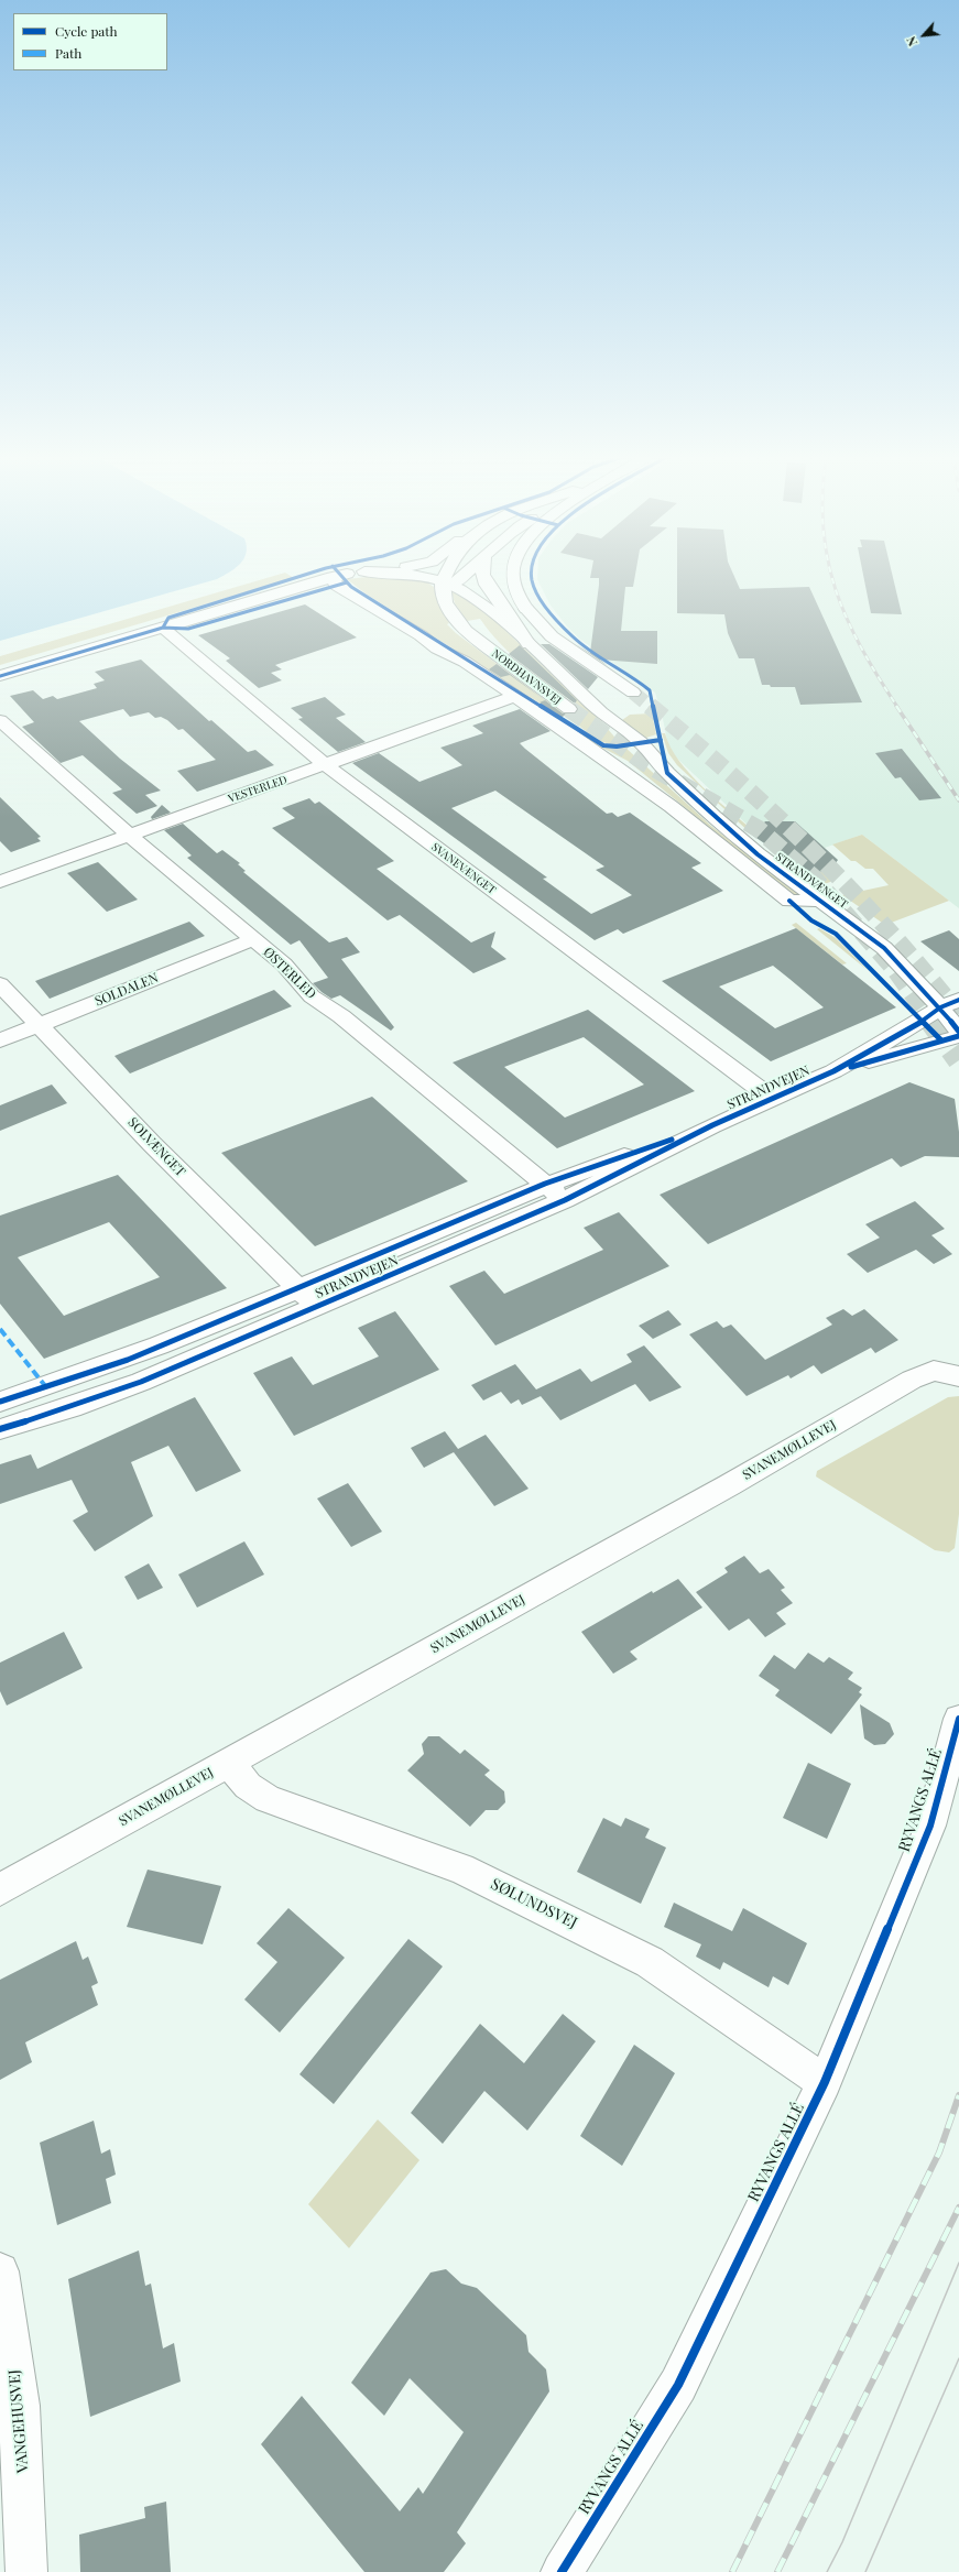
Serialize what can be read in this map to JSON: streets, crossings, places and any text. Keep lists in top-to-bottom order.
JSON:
{
  "streets": {
    "main road": [
      "NORDHAVNSVEJ",
      "VESTERLED",
      "SVANEVÆNGET",
      "STRANDVÆNGET",
      "ØSTERLED",
      "SOLDALEN",
      "STRANDVEJEN",
      "SOLVÆNGET",
      "SVANEMØLLEVEJ",
      "RYVANGS ALLÉ",
      "SØLUNDSVEJ",
      "VANGEHUSVEJ"
    ]
  },
  "crossings": [
    ["NORDHAVNSVEJ", "STRANDVÆNGET"],
    ["VESTERLED", "SVANEVÆNGET"],
    ["VESTERLED", "STRANDVÆNGET"],
    ["VESTERLED", "ØSTERLED"],
    ["SVANEVÆNGET", "STRANDVEJEN"],
    ["STRANDVÆNGET", "STRANDVEJEN"],
    ["ØSTERLED", "SOLDALEN"],
    ["ØSTERLED", "STRANDVEJEN"],
    ["SOLDALEN", "SOLVÆNGET"],
    ["STRANDVEJEN", "SOLVÆNGET"],
    ["SVANEMØLLEVEJ", "SØLUNDSVEJ"],
    ["RYVANGS ALLÉ", "SØLUNDSVEJ"]
  ],
  "legend": ["Cycle path", "Path"],
  "north": "bottom left"
}
